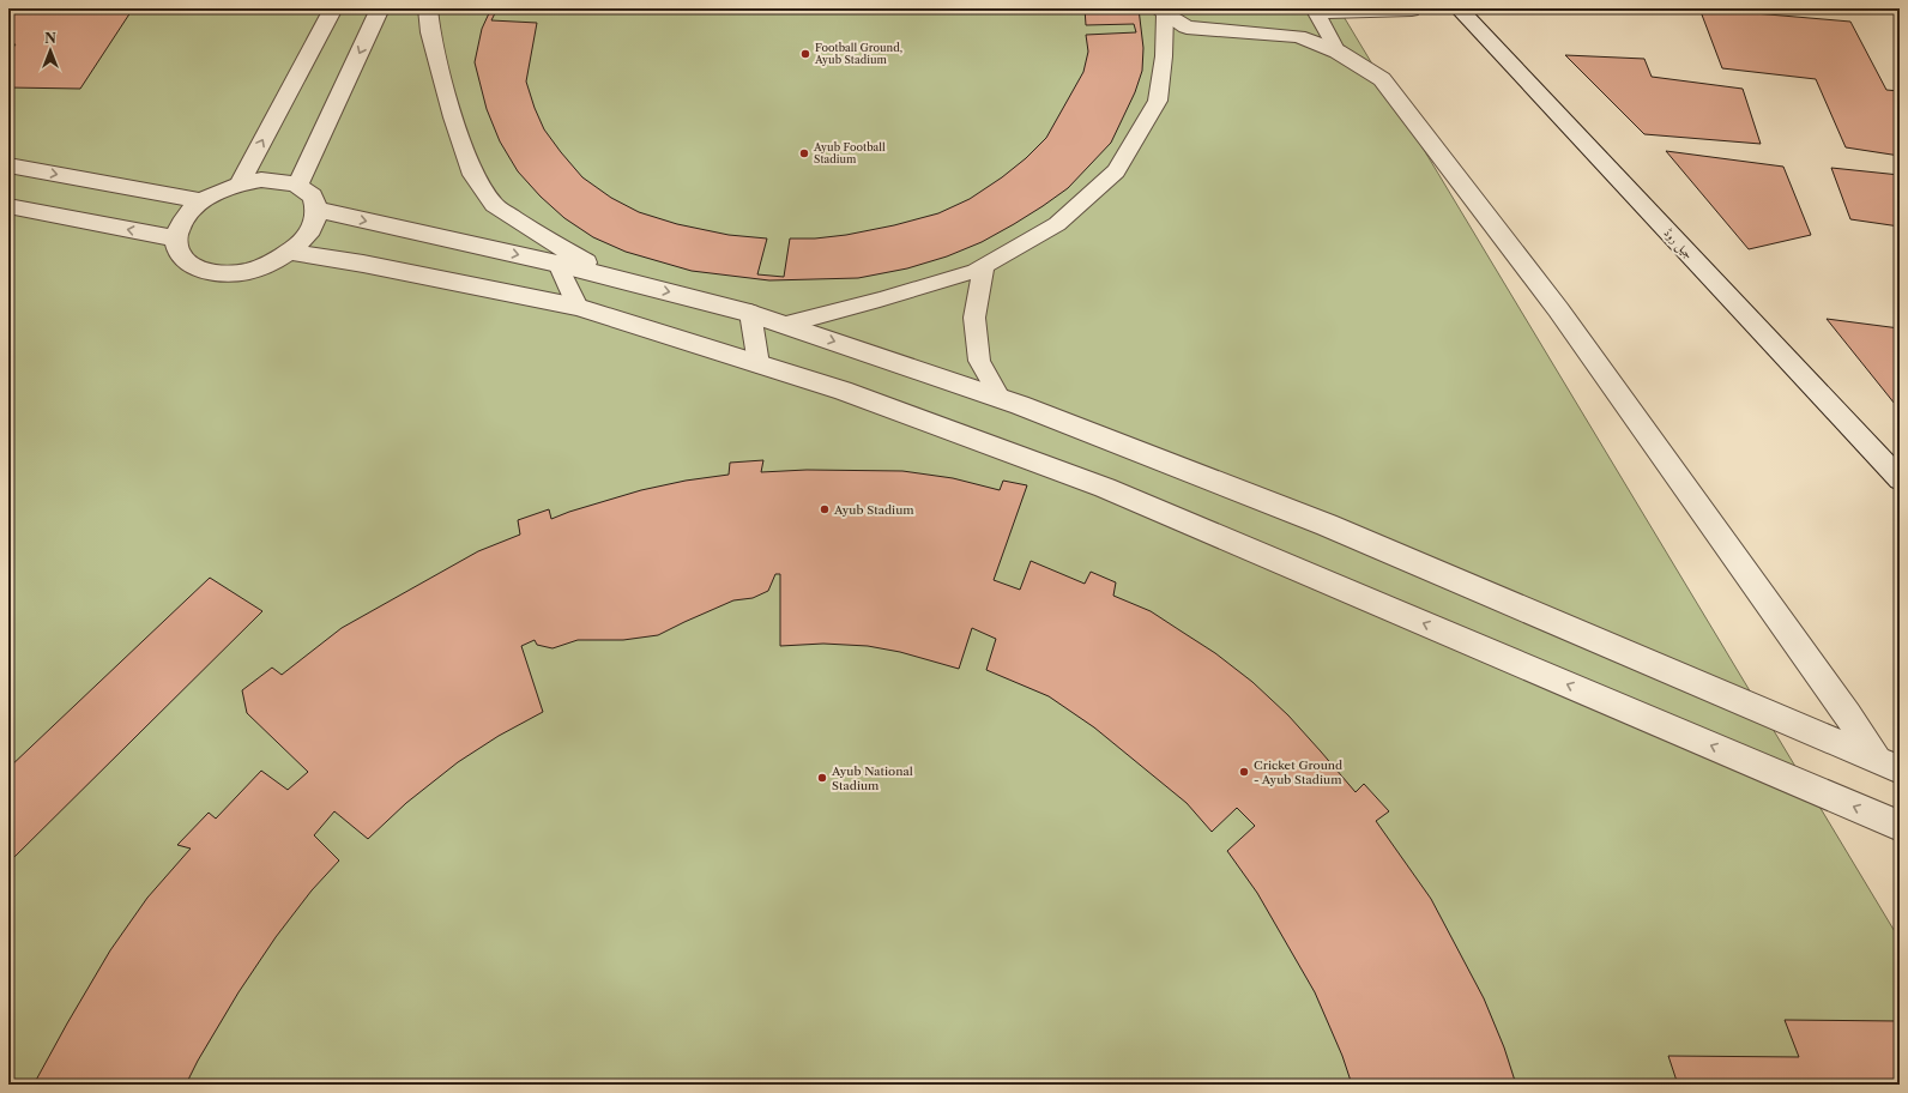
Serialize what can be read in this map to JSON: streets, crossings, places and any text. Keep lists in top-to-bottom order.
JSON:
{
  "streets": {
    "street": ["جیل روڈ"]
  },
  "places": [
    "Football Ground, Ayub Stadium",
    "Ayub Football Stadium",
    "Ayub Stadium",
    "Cricket Ground - Ayub Stadium",
    "Ayub National Stadium"
  ],
  "north": "top"
}
